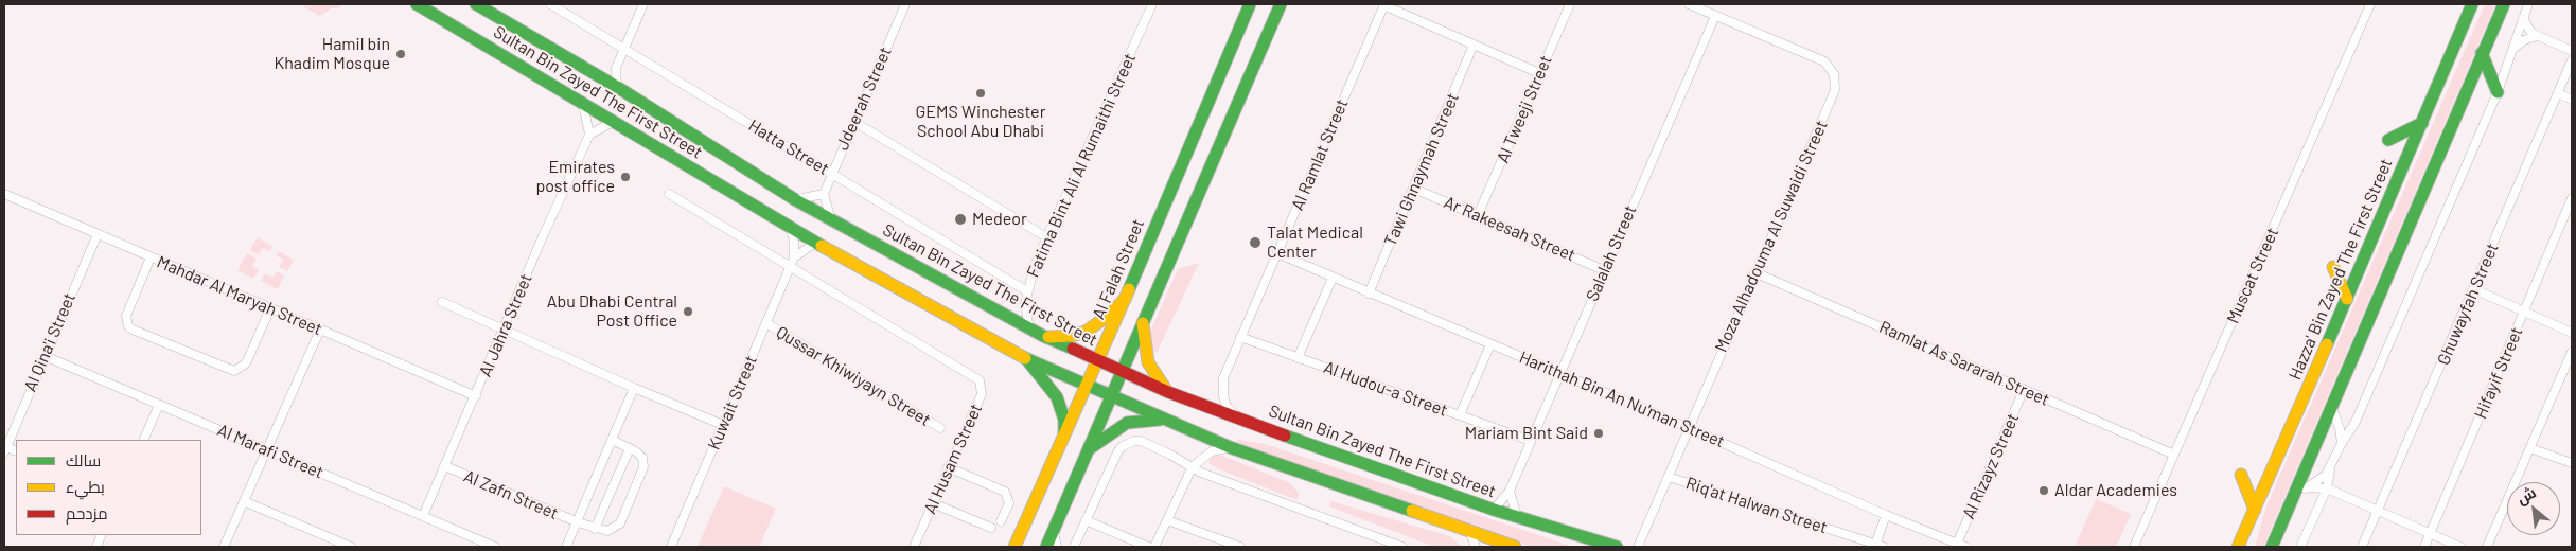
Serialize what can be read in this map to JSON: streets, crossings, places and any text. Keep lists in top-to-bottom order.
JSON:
{
  "streets": {
    "main road": ["Sultan Bin Zayed The First Street", "Al Falah Street", "Hazza' Bin Zayed The First Street"],
    "street": [
      "Jdeerah Street",
      "Al Tweeji Street",
      "Hatta Street",
      "Al Ramlat Street",
      "Fatima Bint Ali Al Rumaithi Street",
      "Tawi Ghnaymah Street",
      "Ar Rakeesah Street",
      "Moza Alhadouma Al Suwaidi Street",
      "Salalah Street",
      "Muscat Street",
      "Mahdar Al Maryah Street",
      "Ghuwayfah Street",
      "Al Jahra Street",
      "Al Qina'i Street",
      "Ramlat As Sararah Street",
      "Hifayif Street",
      "Qussar Khiwiyayn Street",
      "Al Hudou-a Street",
      "Harithah Bin An Nu'man Street",
      "Kuwait Street",
      "Al Marafi Street",
      "Al Husam Street",
      "Al Rizayz Street",
      "Al Zafn Street",
      "Riq'at Halwan Street"
    ]
  },
  "crossings": [
    ["Sultan Bin Zayed The First Street", "Al Ramlat Street"],
    ["Sultan Bin Zayed The First Street", "Fatima Bint Ali Al Rumaithi Street"],
    ["Sultan Bin Zayed The First Street", "Salalah Street"],
    ["Sultan Bin Zayed The First Street", "Al Falah Street"],
    ["Sultan Bin Zayed The First Street", "Kuwait Street"],
    ["Jdeerah Street", "Hatta Street"],
    ["Al Tweeji Street", "Ar Rakeesah Street"],
    ["Hatta Street", "Fatima Bint Ali Al Rumaithi Street"],
    ["Al Ramlat Street", "Al Hudou-a Street"],
    ["Al Ramlat Street", "Harithah Bin An Nu'man Street"],
    ["Tawi Ghnaymah Street", "Ar Rakeesah Street"],
    ["Tawi Ghnaymah Street", "Harithah Bin An Nu'man Street"],
    ["Ar Rakeesah Street", "Salalah Street"],
    ["Moza Alhadouma Al Suwaidi Street", "Salalah Street"],
    ["Moza Alhadouma Al Suwaidi Street", "Ramlat As Sararah Street"],
    ["Moza Alhadouma Al Suwaidi Street", "Harithah Bin An Nu'man Street"],
    ["Moza Alhadouma Al Suwaidi Street", "Riq'at Halwan Street"],
    ["Salalah Street", "Al Hudou-a Street"],
    ["Salalah Street", "Harithah Bin An Nu'man Street"],
    ["Muscat Street", "Ramlat As Sararah Street"],
    ["Mahdar Al Maryah Street", "Al Jahra Street"],
    ["Mahdar Al Maryah Street", "Al Qina'i Street"],
    ["Al Jahra Street", "Al Marafi Street"],
    ["Al Jahra Street", "Al Zafn Street"],
    ["Al Qina'i Street", "Al Marafi Street"],
    ["Ramlat As Sararah Street", "Al Rizayz Street"],
    ["Qussar Khiwiyayn Street", "Kuwait Street"],
    ["Harithah Bin An Nu'man Street", "Al Rizayz Street"],
    ["Harithah Bin An Nu'man Street", "Riq'at Halwan Street"],
    ["Kuwait Street", "Al Husam Street"]
  ],
  "places": [
    "Hamil bin Khadim Mosque",
    "GEMS Winchester School Abu Dhabi",
    "Emirates post office",
    "Medeor",
    "Talat Medical Center",
    "Abu Dhabi Central Post Office",
    "Mariam Bint Said",
    "Aldar Academies"
  ],
  "legend": ["سالك", "بطيء", "مزدحم"],
  "north": "top left"
}
